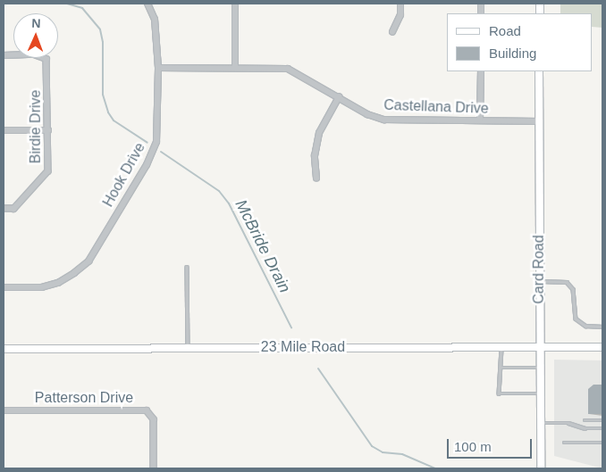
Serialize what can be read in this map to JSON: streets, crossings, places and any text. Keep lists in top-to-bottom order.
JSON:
{
  "streets": {
    "main road": ["Card Road", "23 Mile Road"],
    "street": [
      "Castellana Drive",
      "Birdie Drive",
      "Hook Drive",
      "Patterson Drive"
    ]
  },
  "crossings": [
    ["Castellana Drive", "Hook Drive"],
    ["Castellana Drive", "Card Road"],
    ["Card Road", "23 Mile Road"]
  ],
  "water": ["McBride Drain"],
  "legend": ["Road", "Building"],
  "scale_bar": "100 m",
  "north": "top"
}
